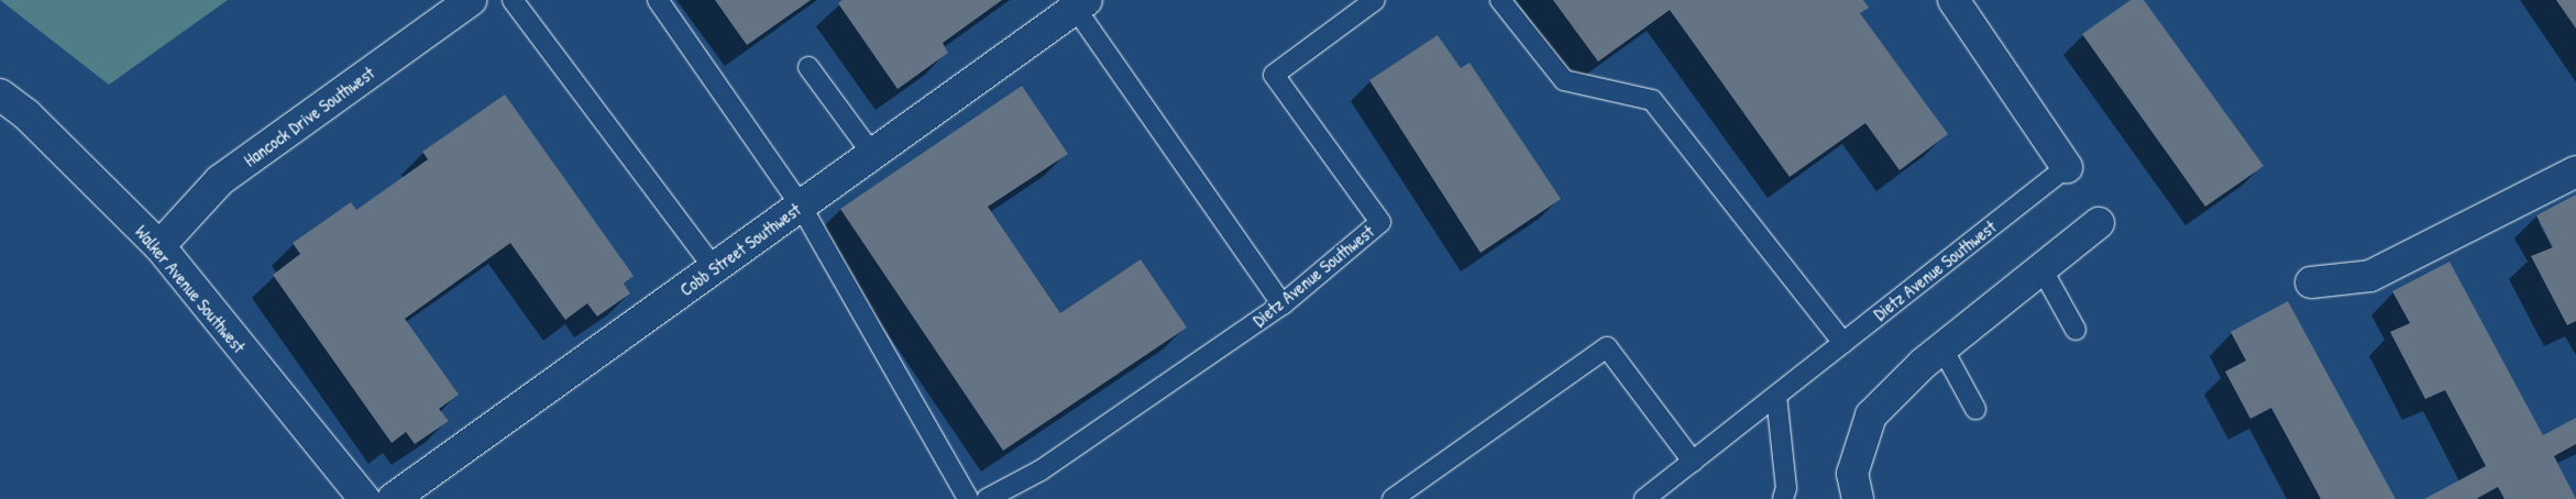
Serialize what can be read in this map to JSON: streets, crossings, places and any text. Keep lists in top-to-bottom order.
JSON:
{
  "streets": {
    "street": [
      "Hancock Drive Southwest",
      "Cobb Street Southwest",
      "Dietz Avenue Southwest",
      "Walker Avenue Southwest"
    ]
  },
  "crossings": [
    ["Hancock Drive Southwest", "Walker Avenue Southwest"]
  ]
}
